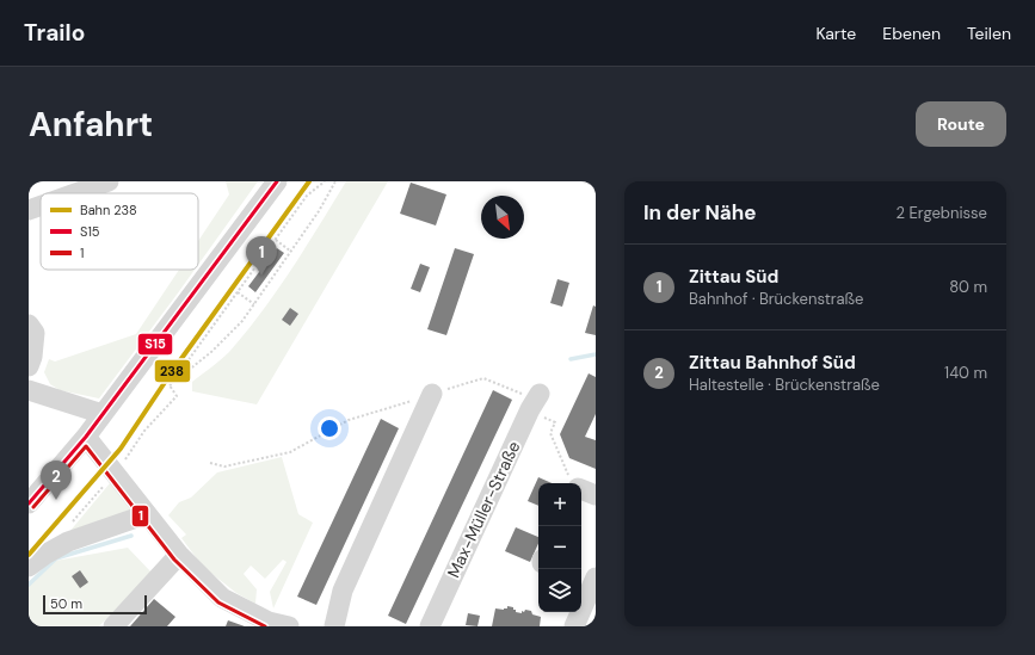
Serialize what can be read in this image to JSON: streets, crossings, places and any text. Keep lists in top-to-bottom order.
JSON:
{
  "streets": {
    "street": ["Max-Müller-Straße"]
  },
  "lines": ["rail line 238", "transit line S15", "transit line 1"],
  "legend": ["Bahn 238", "S15", "1"],
  "scale_bar": "50 m",
  "north": "bottom right",
  "page": {
    "header": "Trailo",
    "nav": ["Karte", "Ebenen", "Teilen"],
    "buttons": "Route",
    "title": "Anfahrt",
    "heading": ["In der Nähe", "2 Ergebnisse"],
    "pins": ["1", "2"],
    "list": [
      {
        "mark": "1",
        "name": "Zittau Süd",
        "note": "Bahnhof · Brückenstraße",
        "value": "80 m"
      },
      {
        "mark": "2",
        "name": "Zittau Bahnhof Süd",
        "note": "Haltestelle · Brückenstraße",
        "value": "140 m"
      }
    ],
    "map_buttons": ["+", "−"],
    "scale": "50 m"
  }
}
